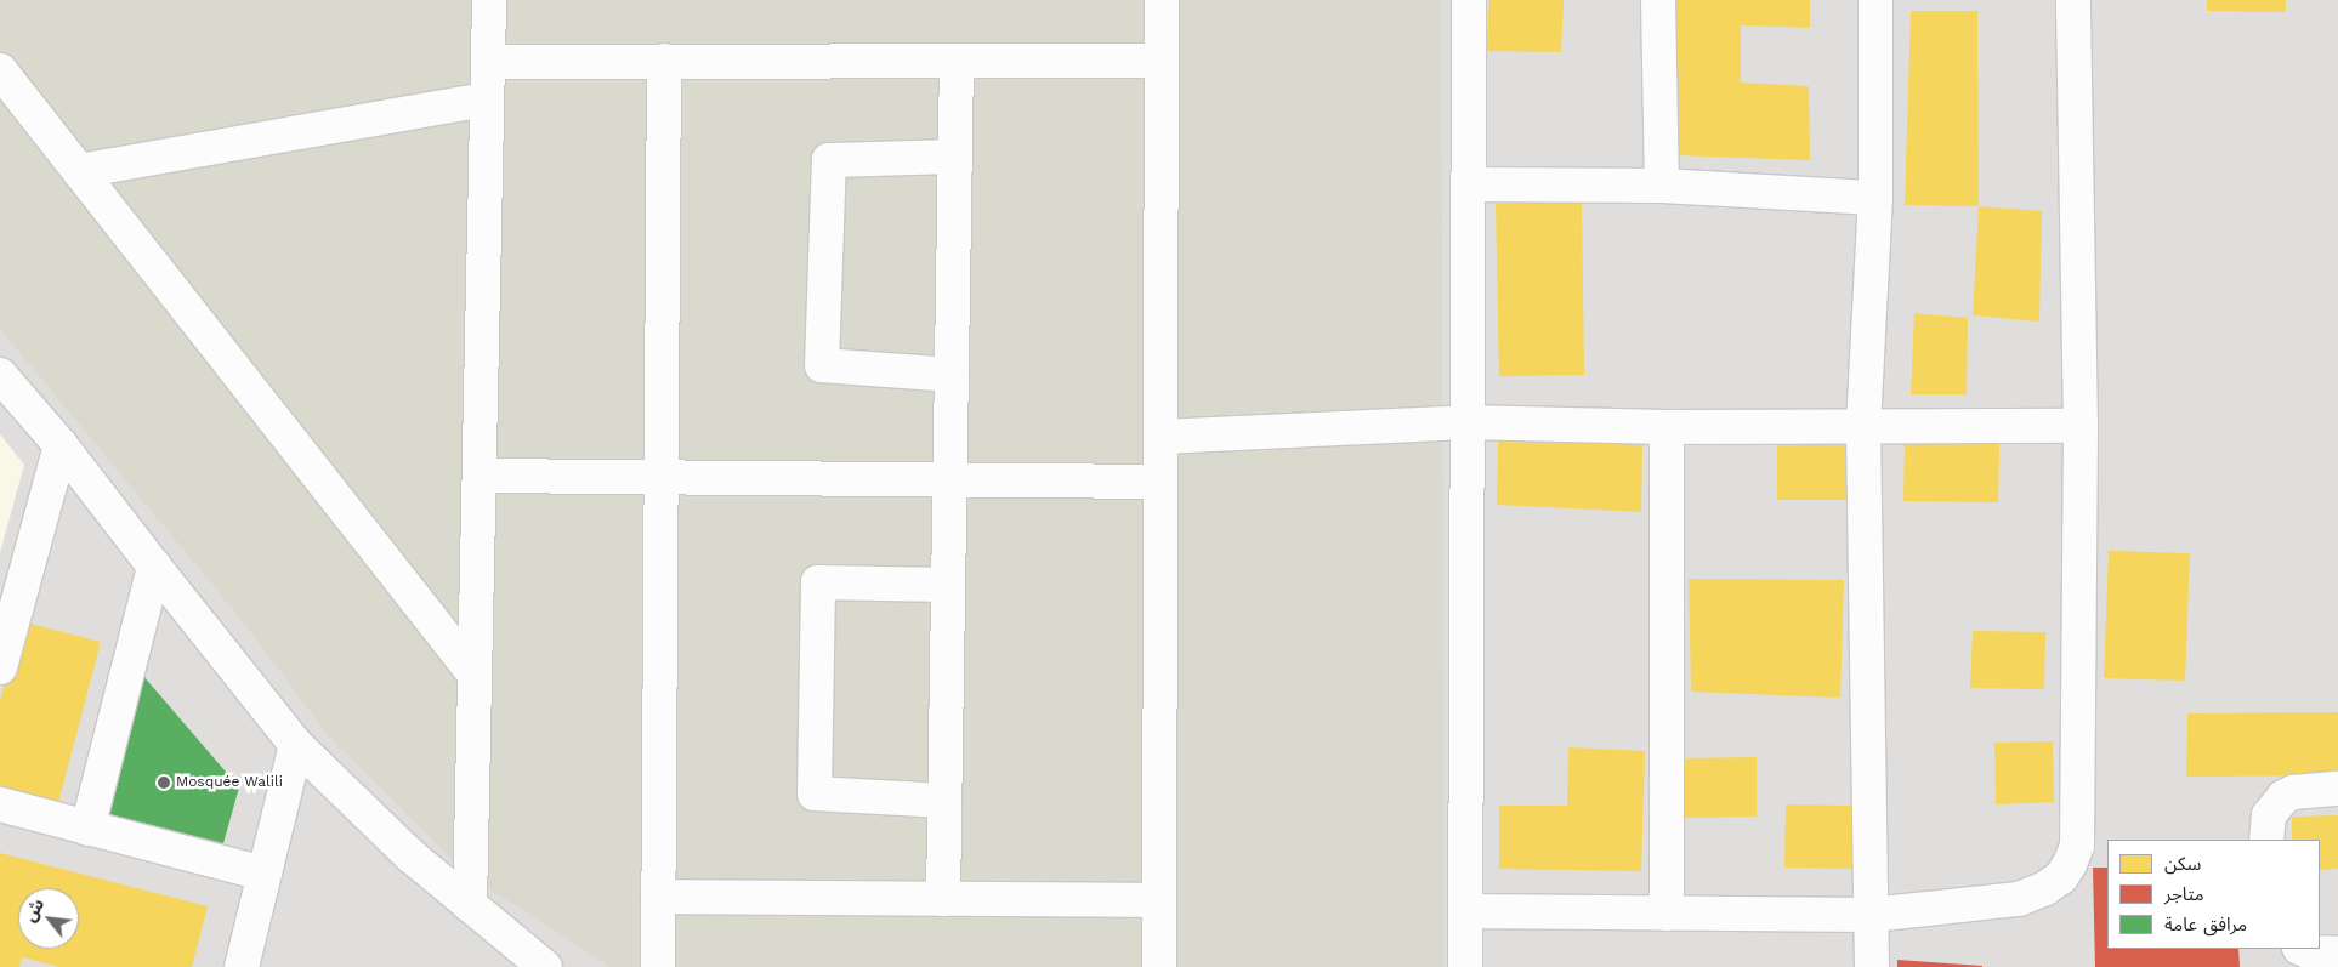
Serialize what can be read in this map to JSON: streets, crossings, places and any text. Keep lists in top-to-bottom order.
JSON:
{
  "places": ["Mosquée Walili"],
  "legend": ["سكن", "متاجر", "مرافق عامة"],
  "north": "top left"
}
